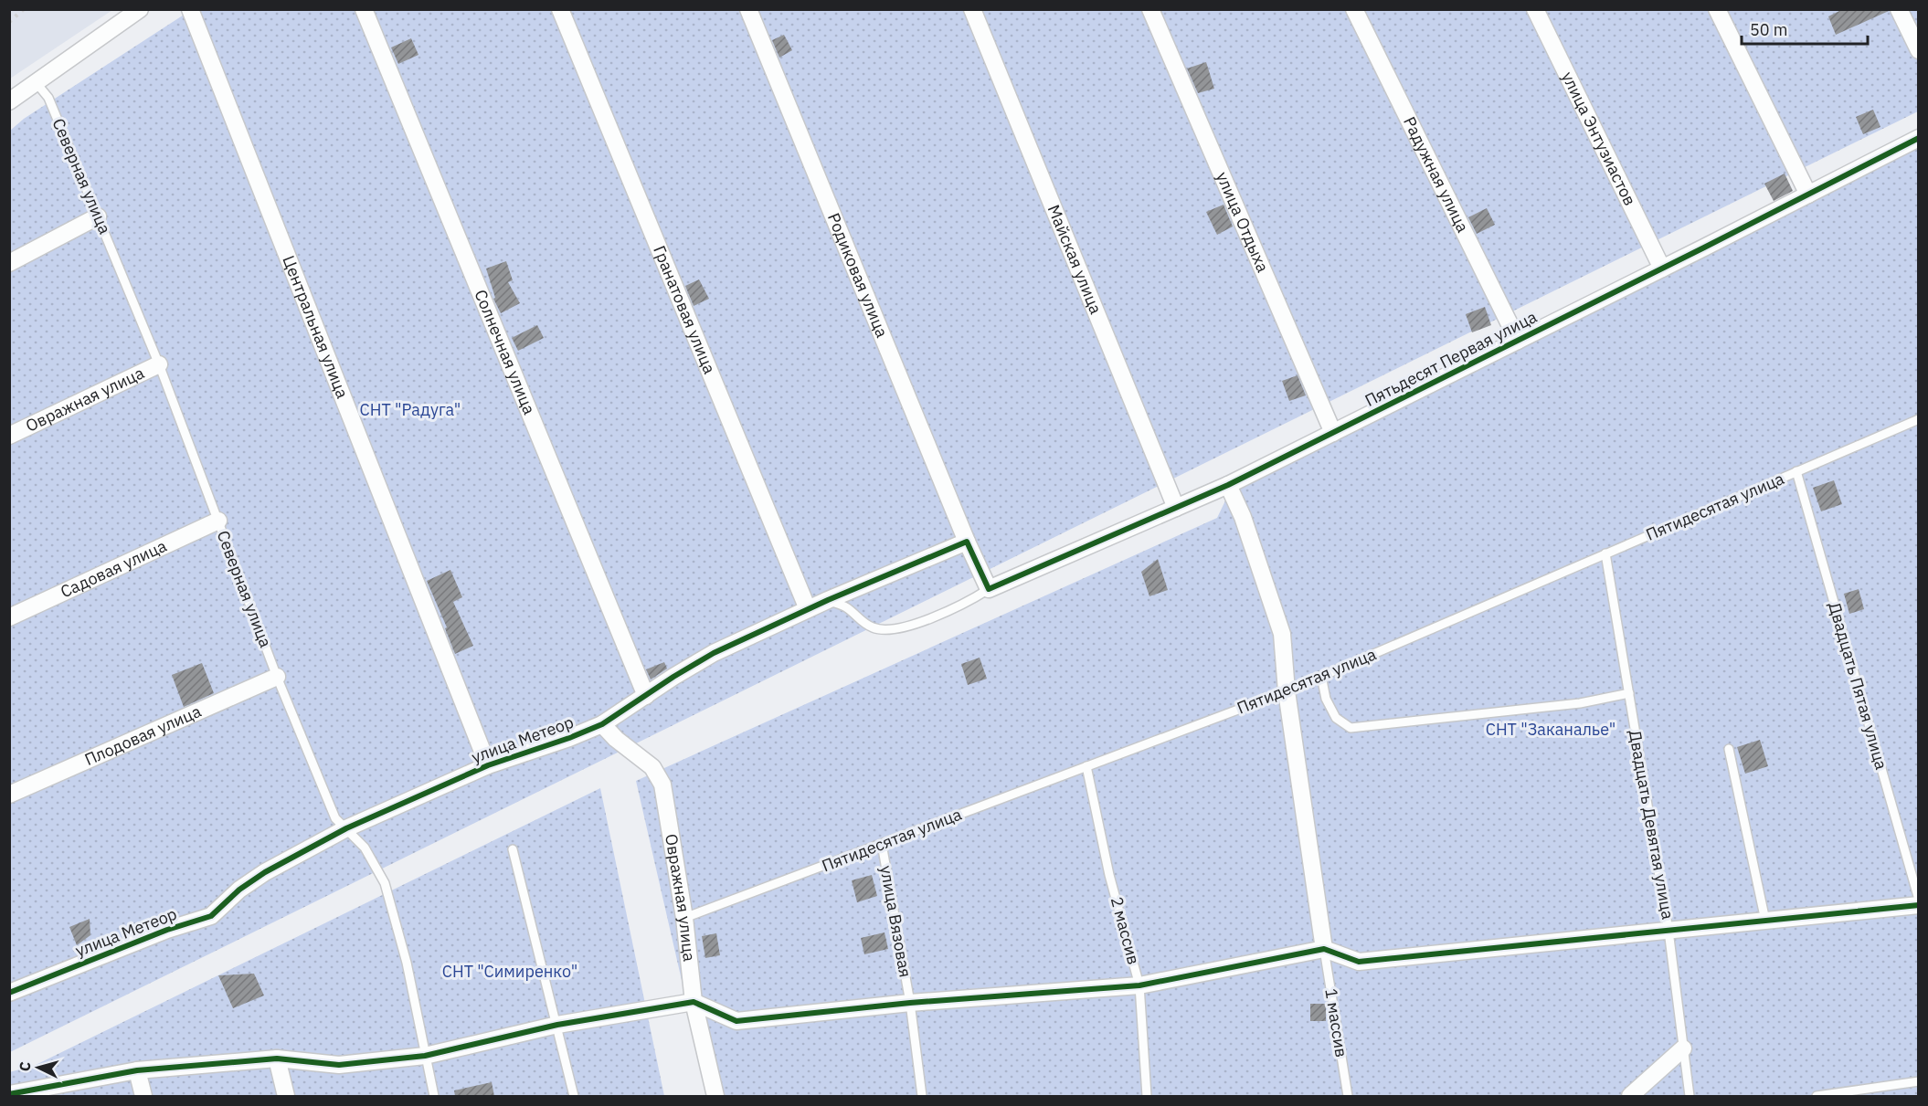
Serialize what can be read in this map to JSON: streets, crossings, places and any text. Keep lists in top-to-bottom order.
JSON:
{
  "streets": {
    "street": [
      "улица Энтузиастов",
      "Радужная улица",
      "улица Отдыха",
      "Майская улица",
      "Родиковая улица",
      "Гранатовая улица",
      "Центральная улица",
      "Солнечная улица",
      "Пятьдесят Первая улица",
      "Овражная улица",
      "Садовая улица",
      "Плодовая улица",
      "улица Метеор"
    ],
    "lane": [
      "Северная улица",
      "Пятидесятая улица",
      "Двадцать Пятая улица",
      "Двадцать Девятая улица",
      "улица Вязовая",
      "2 массив",
      "1 массив"
    ]
  },
  "crossings": [
    ["улица Энтузиастов", "Пятьдесят Первая улица"],
    ["Радужная улица", "Пятьдесят Первая улица"],
    ["Северная улица", "Овражная улица"],
    ["Северная улица", "Садовая улица"],
    ["Северная улица", "Плодовая улица"],
    ["Северная улица", "улица Метеор"],
    ["улица Отдыха", "Пятьдесят Первая улица"],
    ["Майская улица", "Пятьдесят Первая улица"],
    ["Родиковая улица", "улица Метеор"],
    ["Гранатовая улица", "улица Метеор"],
    ["Центральная улица", "улица Метеор"],
    ["Солнечная улица", "улица Метеор"],
    ["Овражная улица", "Пятидесятая улица"],
    ["Овражная улица", "улица Метеор"],
    ["Пятидесятая улица", "Двадцать Пятая улица"],
    ["Пятидесятая улица", "Двадцать Девятая улица"],
    ["Пятидесятая улица", "улица Вязовая"],
    ["Пятидесятая улица", "2 массив"]
  ],
  "parks": ["СНТ \"Радуга\"", "СНТ \"Заканалье\"", "СНТ \"Симиренко\""],
  "scale_bar": "50 m",
  "north": "left"
}
